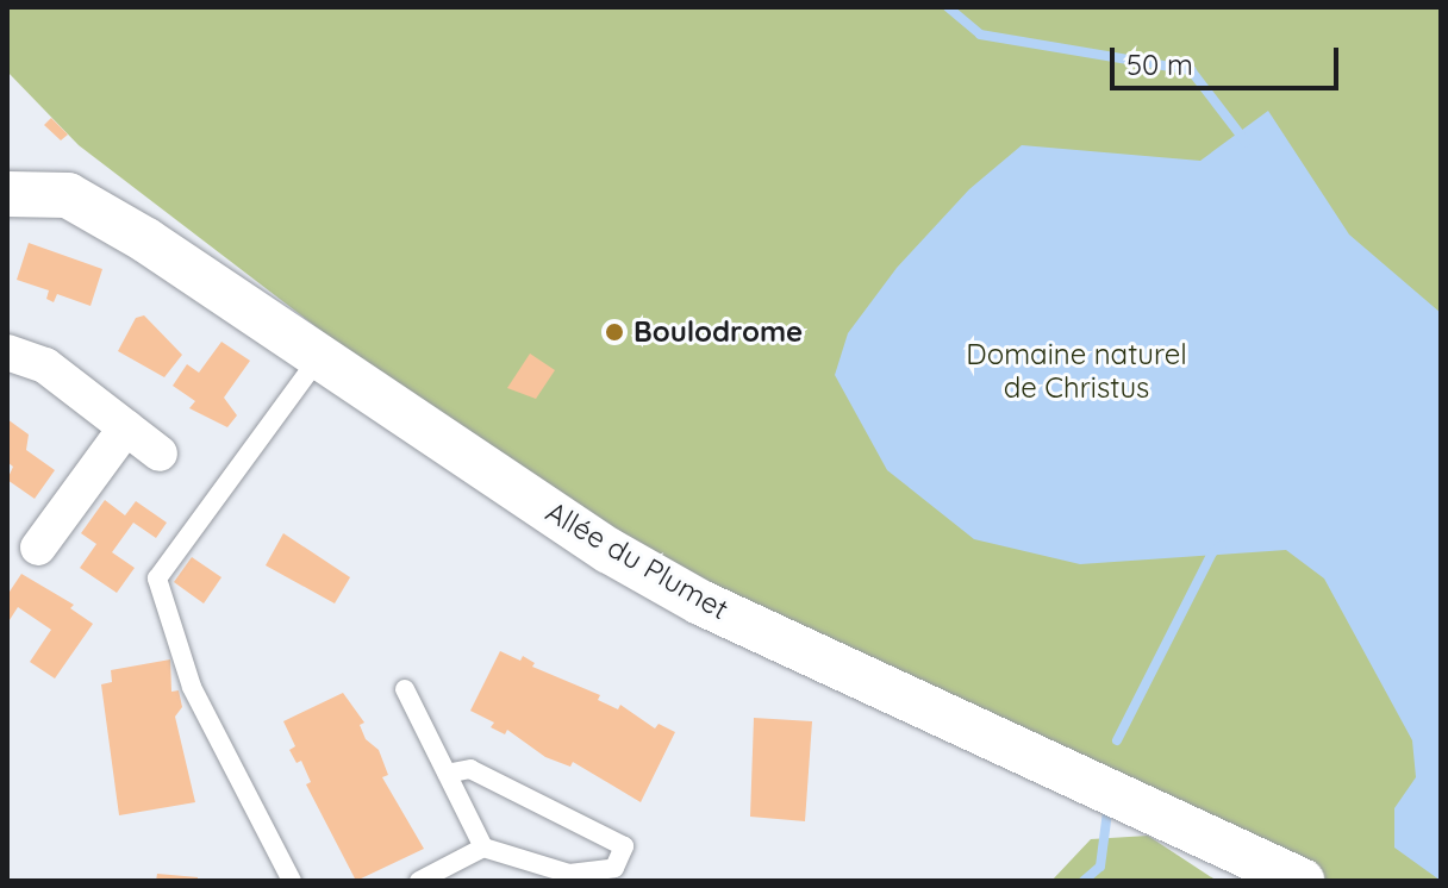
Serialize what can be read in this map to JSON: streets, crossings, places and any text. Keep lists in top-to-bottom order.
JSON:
{
  "streets": {
    "street": ["Allée du Plumet"]
  },
  "parks": ["Domaine naturel de Christus"],
  "places": ["Boulodrome"],
  "scale_bar": "50 m"
}
